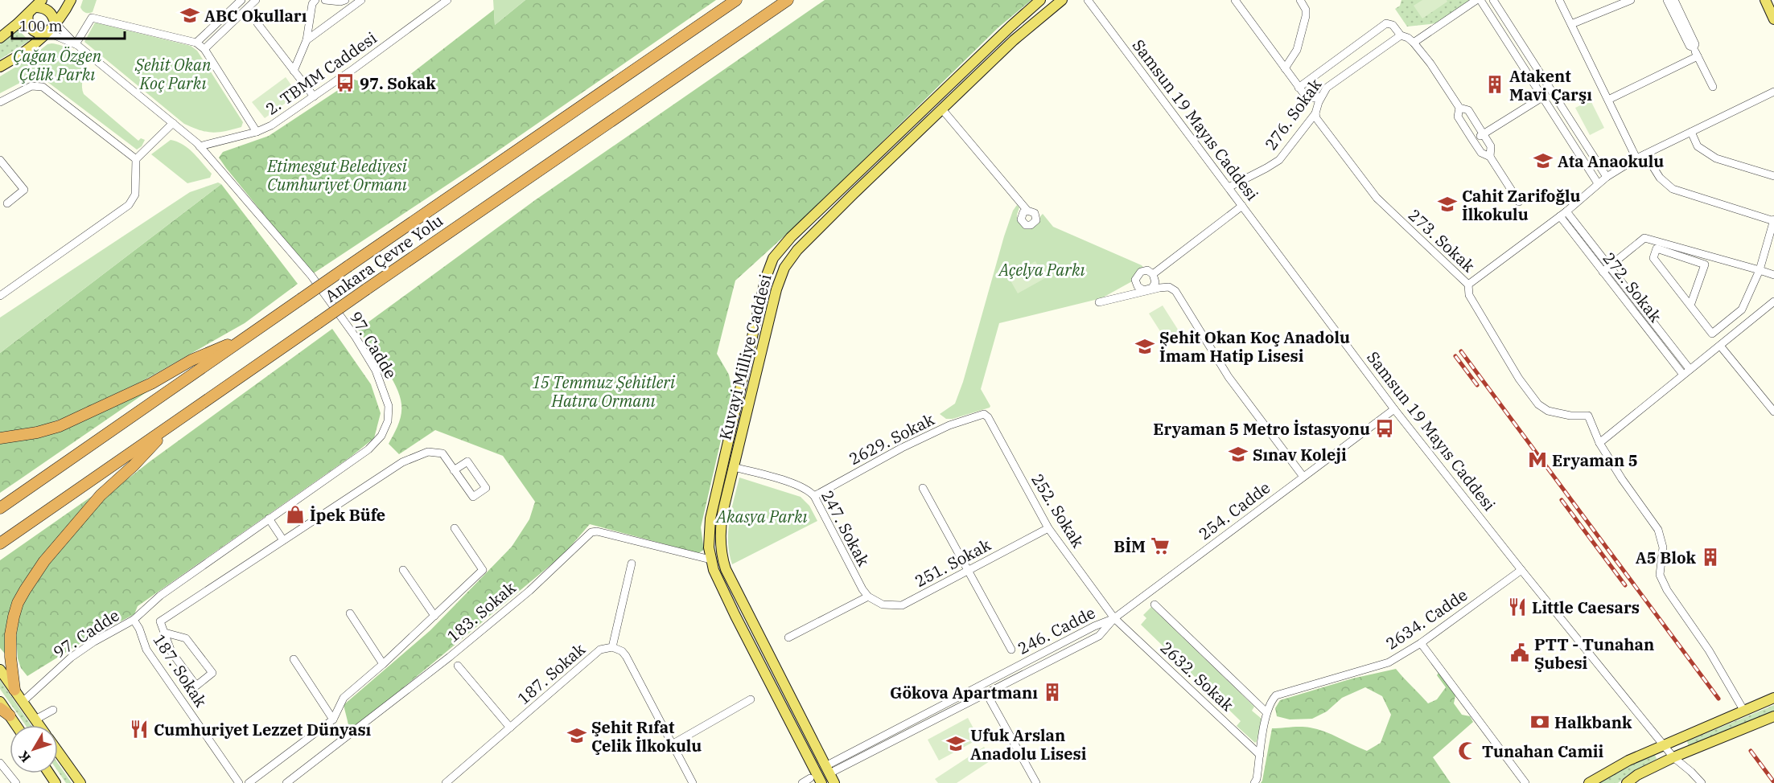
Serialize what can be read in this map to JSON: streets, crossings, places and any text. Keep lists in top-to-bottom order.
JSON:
{
  "streets": {
    "highway": ["Ankara Çevre Yolu"],
    "main road": ["Kuvayi Milliye Caddesi"],
    "street": [
      "2. TBMM Caddesi",
      "276. Sokak",
      "Samsun 19 Mayıs Caddesi",
      "273. Sokak",
      "272. Sokak",
      "97. Cadde",
      "2629. Sokak",
      "252. Sokak",
      "254. Cadde",
      "247. Sokak",
      "251. Sokak",
      "183. Sokak",
      "2634. Cadde",
      "246. Cadde",
      "187. Sokak",
      "2632. Sokak"
    ]
  },
  "crossings": [
    ["2. TBMM Caddesi", "97. Cadde"],
    ["276. Sokak", "Samsun 19 Mayıs Caddesi"],
    ["276. Sokak", "273. Sokak"],
    ["Samsun 19 Mayıs Caddesi", "254. Cadde"],
    ["Samsun 19 Mayıs Caddesi", "2634. Cadde"],
    ["273. Sokak", "272. Sokak"],
    ["97. Cadde", "187. Sokak"],
    ["Kuvayi Milliye Caddesi", "247. Sokak"],
    ["Kuvayi Milliye Caddesi", "183. Sokak"],
    ["Kuvayi Milliye Caddesi", "246. Cadde"],
    ["2629. Sokak", "252. Sokak"],
    ["2629. Sokak", "247. Sokak"],
    ["252. Sokak", "254. Cadde"],
    ["252. Sokak", "251. Sokak"],
    ["252. Sokak", "246. Cadde"],
    ["252. Sokak", "2632. Sokak"],
    ["254. Cadde", "246. Cadde"],
    ["254. Cadde", "2632. Sokak"],
    ["247. Sokak", "251. Sokak"],
    ["246. Cadde", "2632. Sokak"]
  ],
  "parks": [
    "Çağan Özgen Çelik Parkı",
    "Şehit Okan Koç Parkı",
    "Etimesgut Belediyesi Cumhuriyet Ormanı",
    "Açelya Parkı",
    "15 Temmuz Şehitleri Hatıra Ormanı",
    "Akasya Parkı"
  ],
  "places": {
    "school or university": [
      "ABC Okulları",
      "Ata Anaokulu",
      "Cahit Zarifoğlu İlkokulu",
      "Şehit Okan Koç Anadolu İmam Hatip Lisesi",
      "Sınav Koleji",
      "Şehit Rıfat Çelik İlkokulu",
      "Ufuk Arslan Anadolu Lisesi"
    ],
    "bus stop": ["97. Sokak", "Eryaman 5 Metro İstasyonu"],
    "building": ["Atakent Mavi Çarşı", "A5 Blok", "Gökova Apartmanı"],
    "metro station": ["Eryaman 5"],
    "shop": ["İpek Büfe"],
    "supermarket": ["BİM"],
    "restaurant": ["Little Caesars", "Cumhuriyet Lezzet Dünyası"],
    "public building": ["PTT - Tunahan Şubesi"],
    "bank": ["Halkbank"],
    "mosque": ["Tunahan Camii"]
  },
  "scale_bar": "100 m",
  "north": "bottom left"
}
